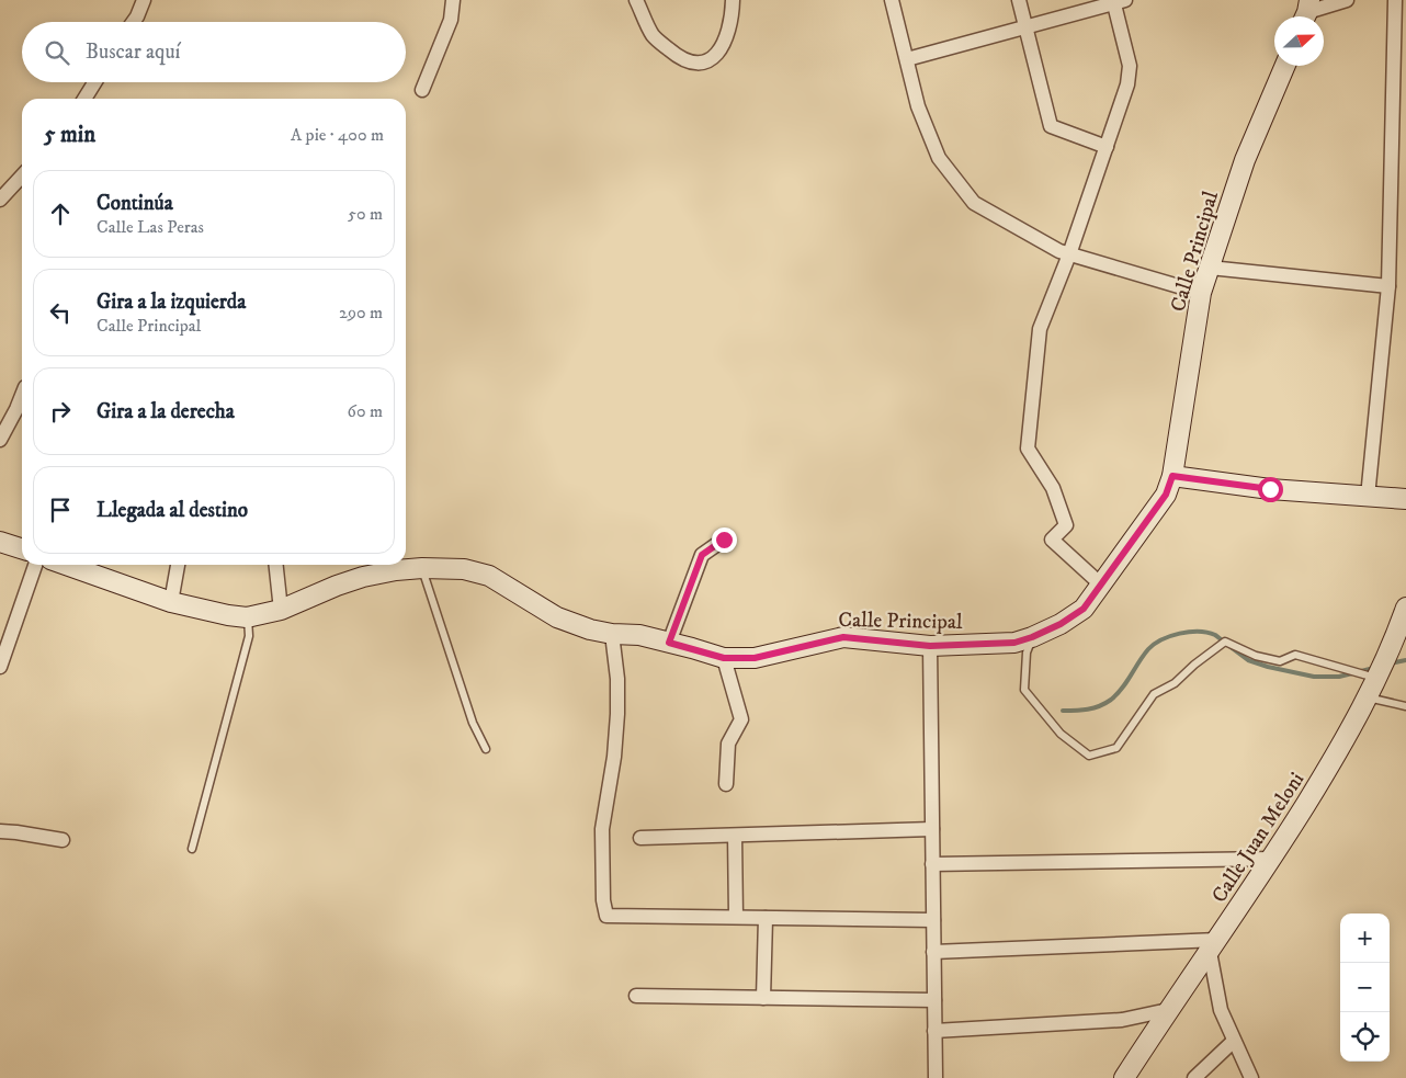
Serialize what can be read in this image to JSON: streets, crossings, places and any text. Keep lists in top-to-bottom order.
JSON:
{
  "streets": {
    "street": ["Calle Principal", "Calle Juan Meloni"]
  },
  "north": "right",
  "page": {
    "search": "Buscar aquí",
    "heading": ["5 min", "A pie · 400 m"],
    "list": [
      ["Continúa", "Calle Las Peras", "50 m"],
      ["Gira a la izquierda", "Calle Principal", "290 m"],
      ["Gira a la derecha", "60 m"],
      "Llegada al destino"
    ],
    "map_buttons": ["+", "−"]
  }
}
